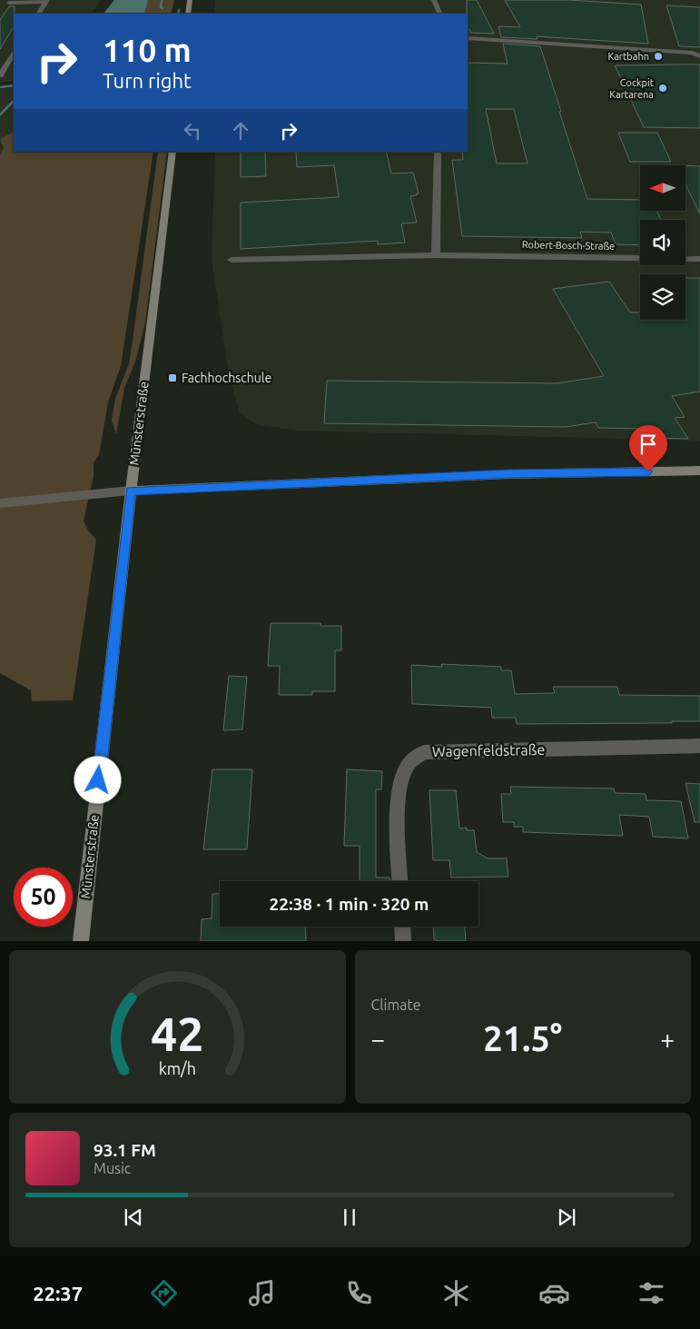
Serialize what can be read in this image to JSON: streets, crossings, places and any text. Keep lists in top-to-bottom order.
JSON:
{
  "streets": {
    "main road": ["Münsterstraße"],
    "street": ["Robert-Bosch-Straße", "Wagenfeldstraße"]
  },
  "places": {
    "other": ["Kartbahn", "Cockpit Kartarena"],
    "transit": ["Fachhochschule"]
  },
  "north": "left",
  "page": {
    "turn": ["110 m", "Turn right"],
    "limit": "50",
    "trip": "22:38 · 1 min · 320 m",
    "tile": "Climate",
    "heat": ["−", "21.5°", "+"],
    "song": ["93.1 FM", "Music"],
    "tabs": "22:37",
    "gauge": ["42", "km/h"]
  }
}
